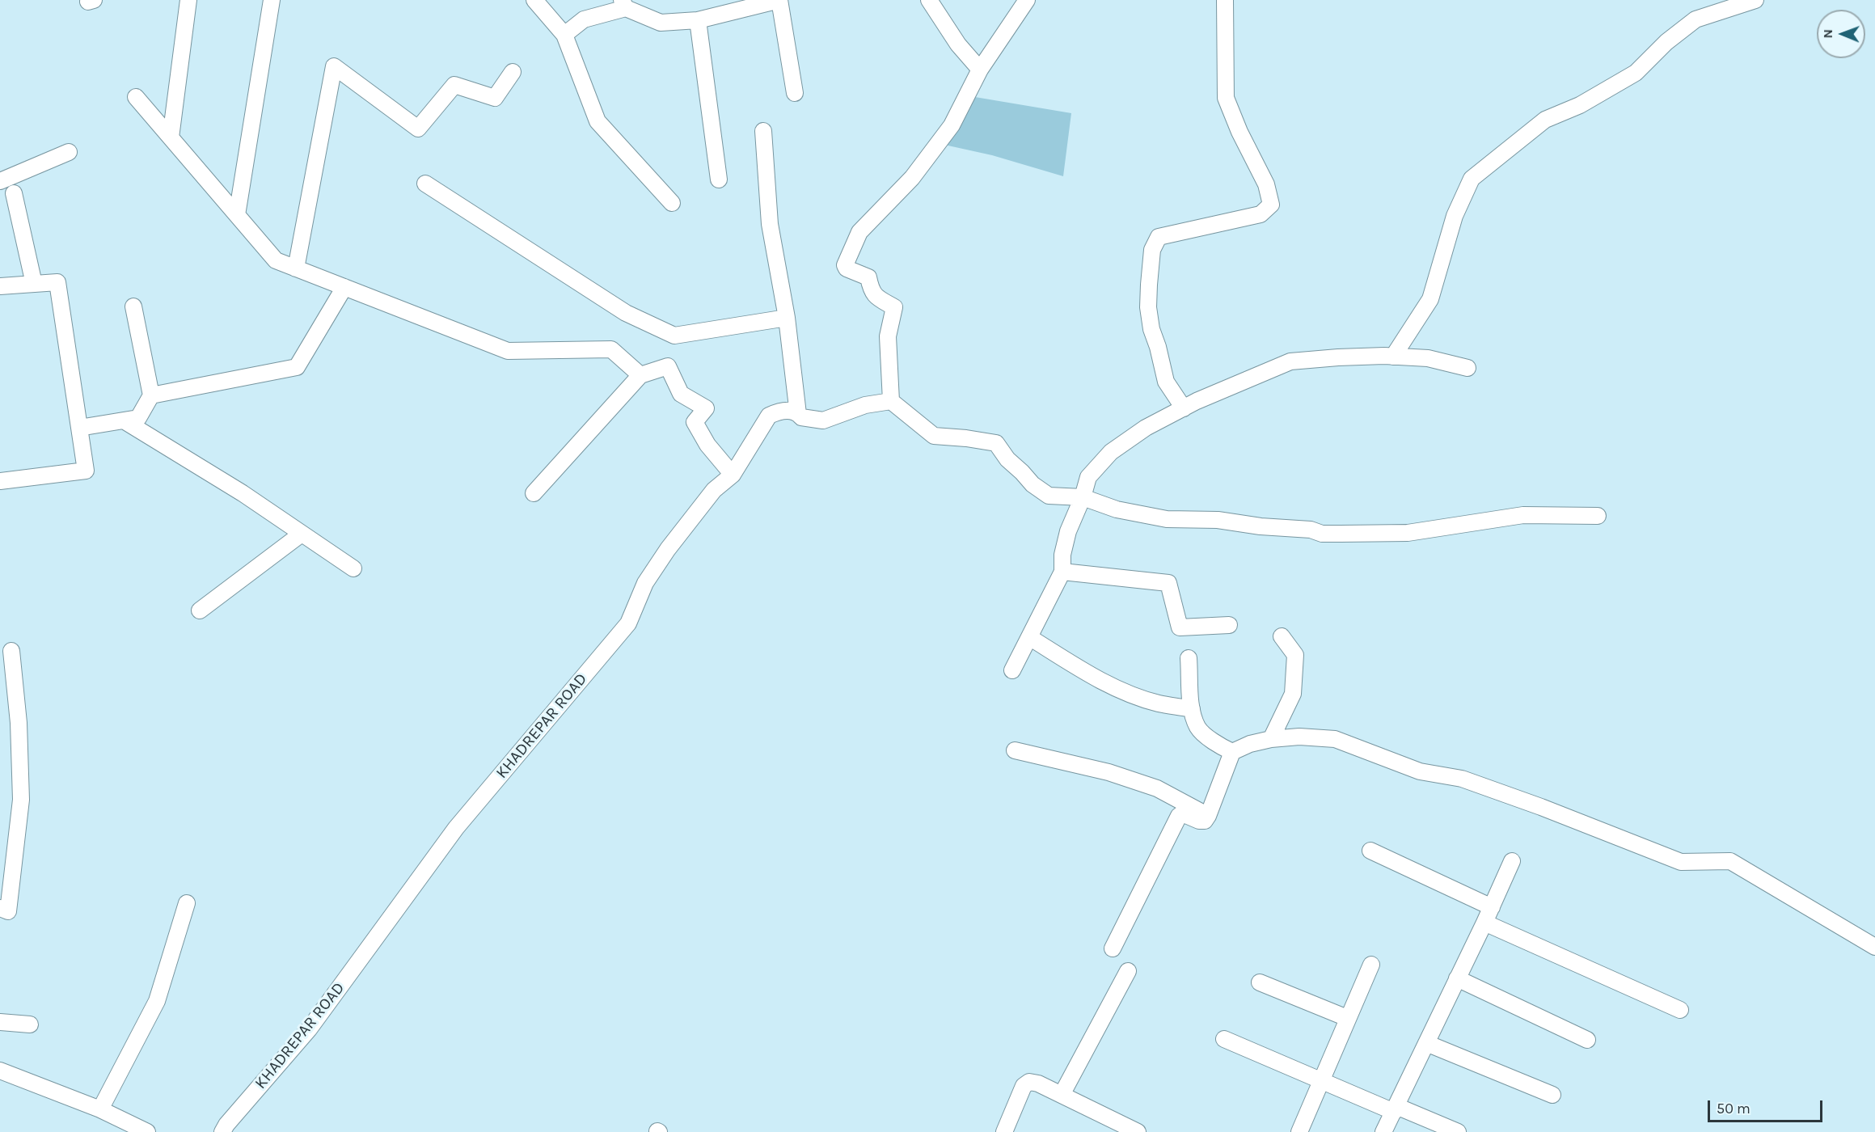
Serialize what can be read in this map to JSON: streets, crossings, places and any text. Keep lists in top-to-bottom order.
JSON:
{
  "streets": {
    "street": ["KHADREPAR ROAD"]
  },
  "scale_bar": "50 m",
  "north": "left"
}
